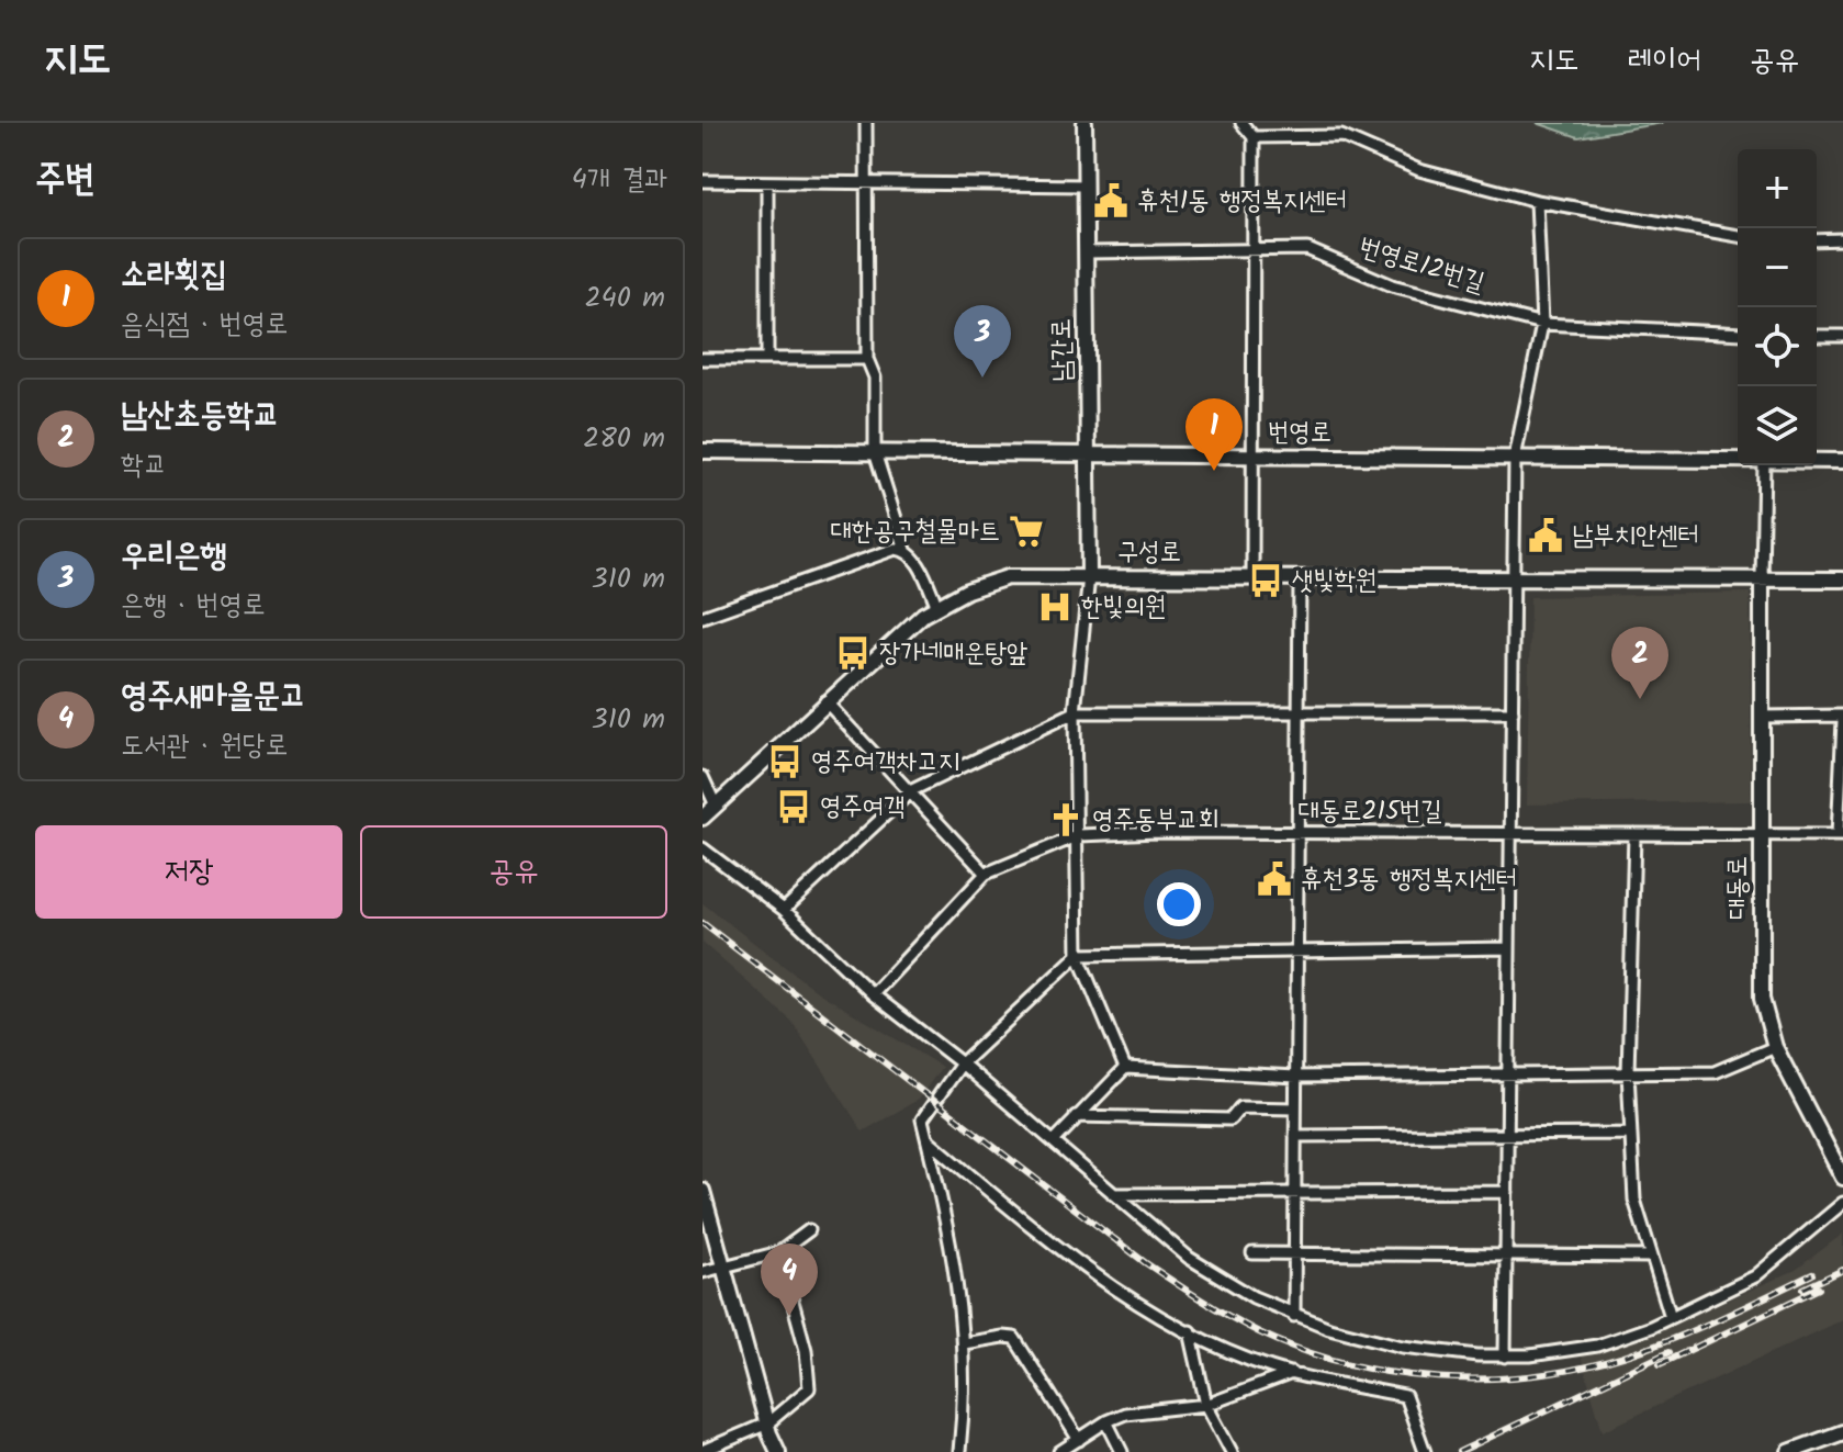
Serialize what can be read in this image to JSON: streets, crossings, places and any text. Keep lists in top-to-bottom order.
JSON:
{
  "streets": {
    "main road": [
      "남간로",
      "번영로",
      "구성로",
      "대동로"
    ],
    "street": ["번영로12번길", "대동로215번길"]
  },
  "crossings": [
    ["번영로12번길", "남간로"],
    ["남간로", "번영로"],
    ["남간로", "구성로"],
    ["구성로", "대동로"],
    ["대동로215번길", "대동로"]
  ],
  "places": {
    "public building": ["휴천1동 행정복지센터", "남부치안센터", "휴천3동 행정복지센터"],
    "supermarket": ["대한공구철물마트"],
    "bus stop": [
      "샛빛학원",
      "장가네매운탕앞",
      "영주여객차고지",
      "영주여객"
    ],
    "hospital": ["한빛의원"],
    "church": ["영주동부교회"]
  },
  "page": {
    "header": "지도",
    "nav": ["지도", "레이어", "공유"],
    "heading": ["주변", "4개 결과"],
    "map_buttons": ["+", "−"],
    "list": [
      {
        "mark": "1",
        "name": "소라횟집",
        "note": "음식점 · 번영로",
        "value": "240 m"
      },
      {
        "mark": "2",
        "name": "남산초등학교",
        "note": "학교",
        "value": "280 m"
      },
      {
        "mark": "3",
        "name": "우리은행",
        "note": "은행 · 번영로",
        "value": "310 m"
      },
      {
        "mark": "4",
        "name": "영주새마을문고",
        "note": "도서관 · 원당로",
        "value": "310 m"
      }
    ],
    "pins": [
      "3",
      "1",
      "2",
      "4"
    ],
    "buttons": ["저장", "공유"]
  }
}
